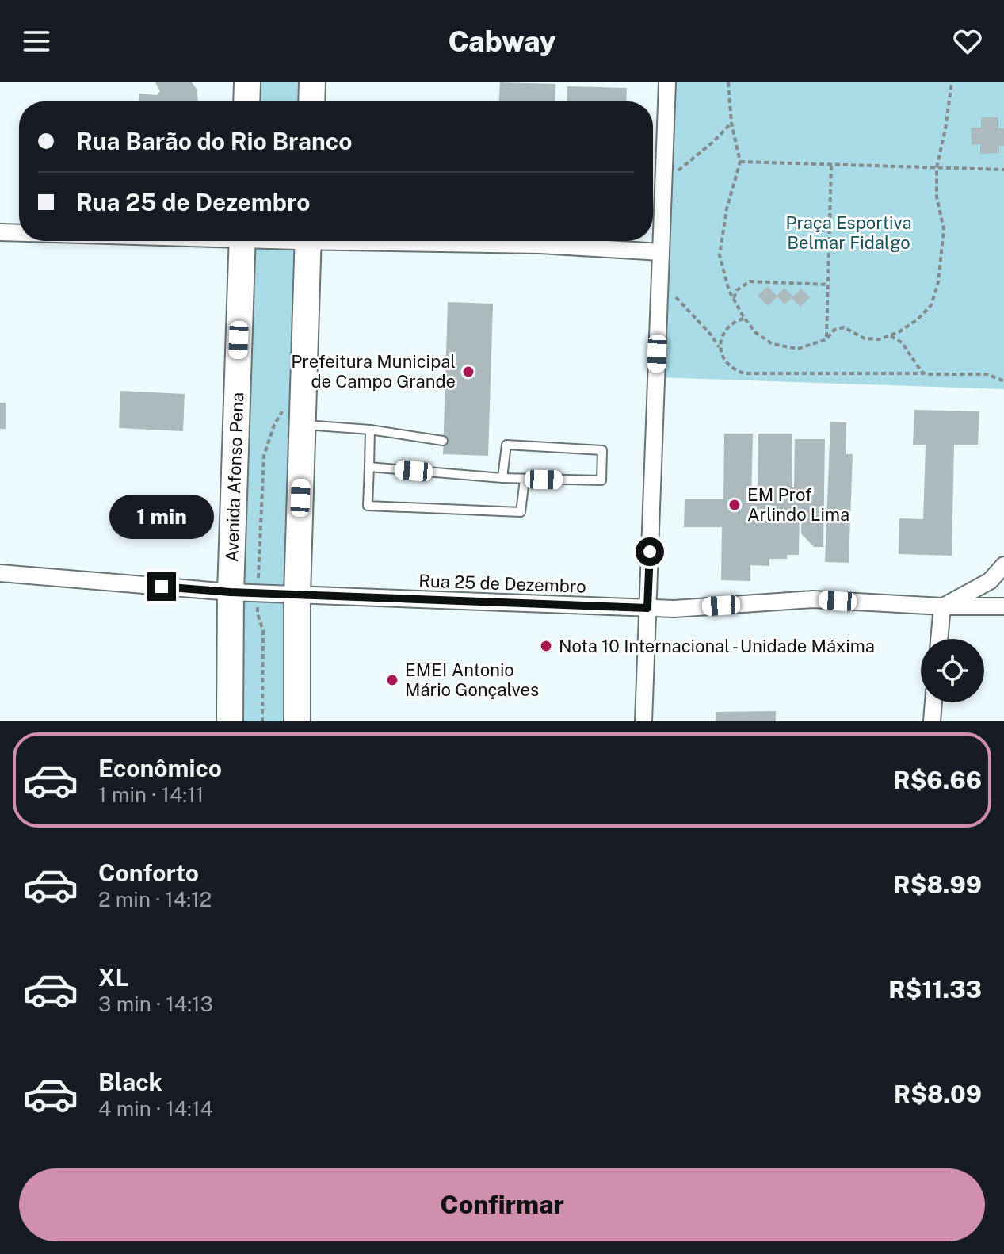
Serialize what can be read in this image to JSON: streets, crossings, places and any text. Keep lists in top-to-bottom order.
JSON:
{
  "streets": {
    "main road": ["Avenida Afonso Pena"],
    "street": ["Rua 25 de Dezembro"]
  },
  "crossings": [
    ["Avenida Afonso Pena", "Rua 25 de Dezembro"]
  ],
  "parks": ["Praça Esportiva Belmar Fidalgo"],
  "places": [
    "Prefeitura Municipal de Campo Grande",
    "EM Prof Arlindo Lima",
    "Nota 10 Internacional - Unidade Máxima",
    "EMEI Antonio Mário Gonçalves"
  ],
  "page": {
    "header": "Cabway",
    "banner": ["Rua Barão do Rio Branco", "Rua 25 de Dezembro"],
    "bubble": "1 min",
    "list": [
      {
        "name": "Econômico",
        "note": "1 min · 14:11",
        "value": "R$6.66"
      },
      {
        "name": "Conforto",
        "note": "2 min · 14:12",
        "value": "R$8.99"
      },
      {
        "name": "XL",
        "note": "3 min · 14:13",
        "value": "R$11.33"
      },
      {
        "name": "Black",
        "note": "4 min · 14:14",
        "value": "R$8.09"
      }
    ],
    "buttons": "Confirmar"
  }
}
